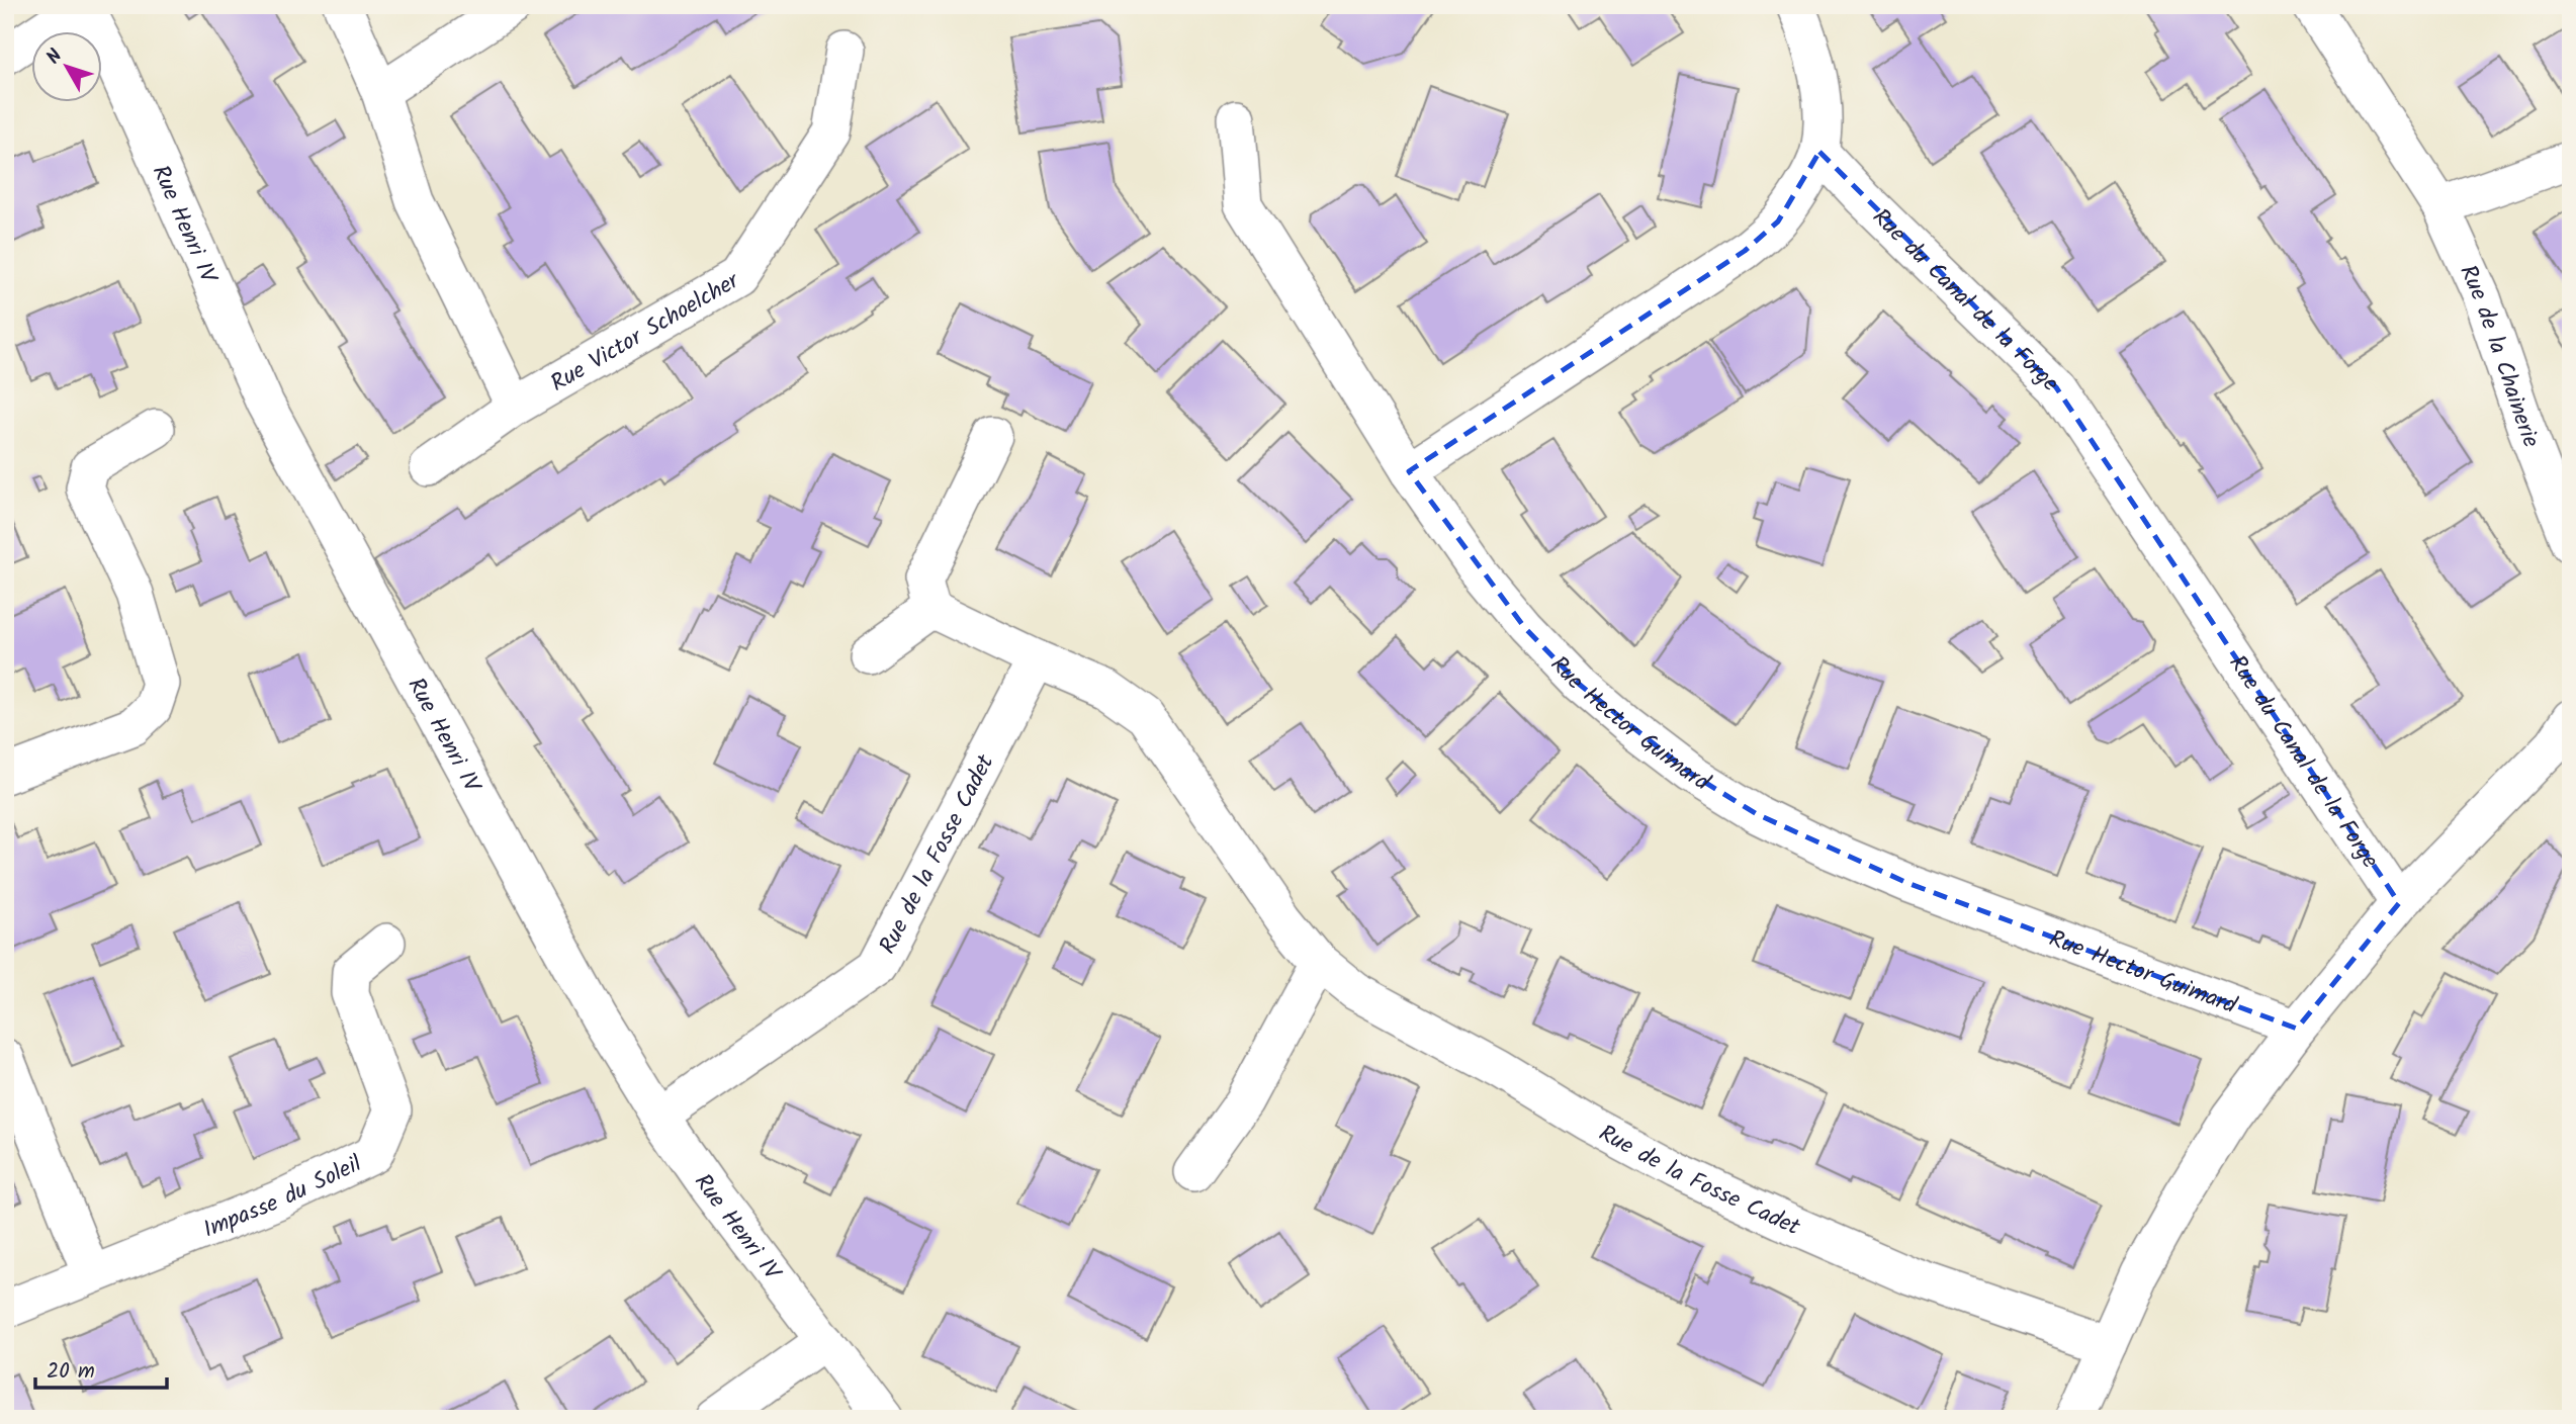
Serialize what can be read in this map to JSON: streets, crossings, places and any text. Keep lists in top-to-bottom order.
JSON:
{
  "streets": {
    "street": [
      "Rue Henri IV",
      "Rue du Canal de la Forge",
      "Rue Victor Schoelcher",
      "Rue de la Chainerie",
      "Rue Hector Guimard",
      "Rue de la Fosse Cadet",
      "Impasse du Soleil"
    ]
  },
  "crossings": [
    ["Rue Henri IV", "Rue de la Fosse Cadet"]
  ],
  "scale_bar": "20 m",
  "north": "top left"
}
